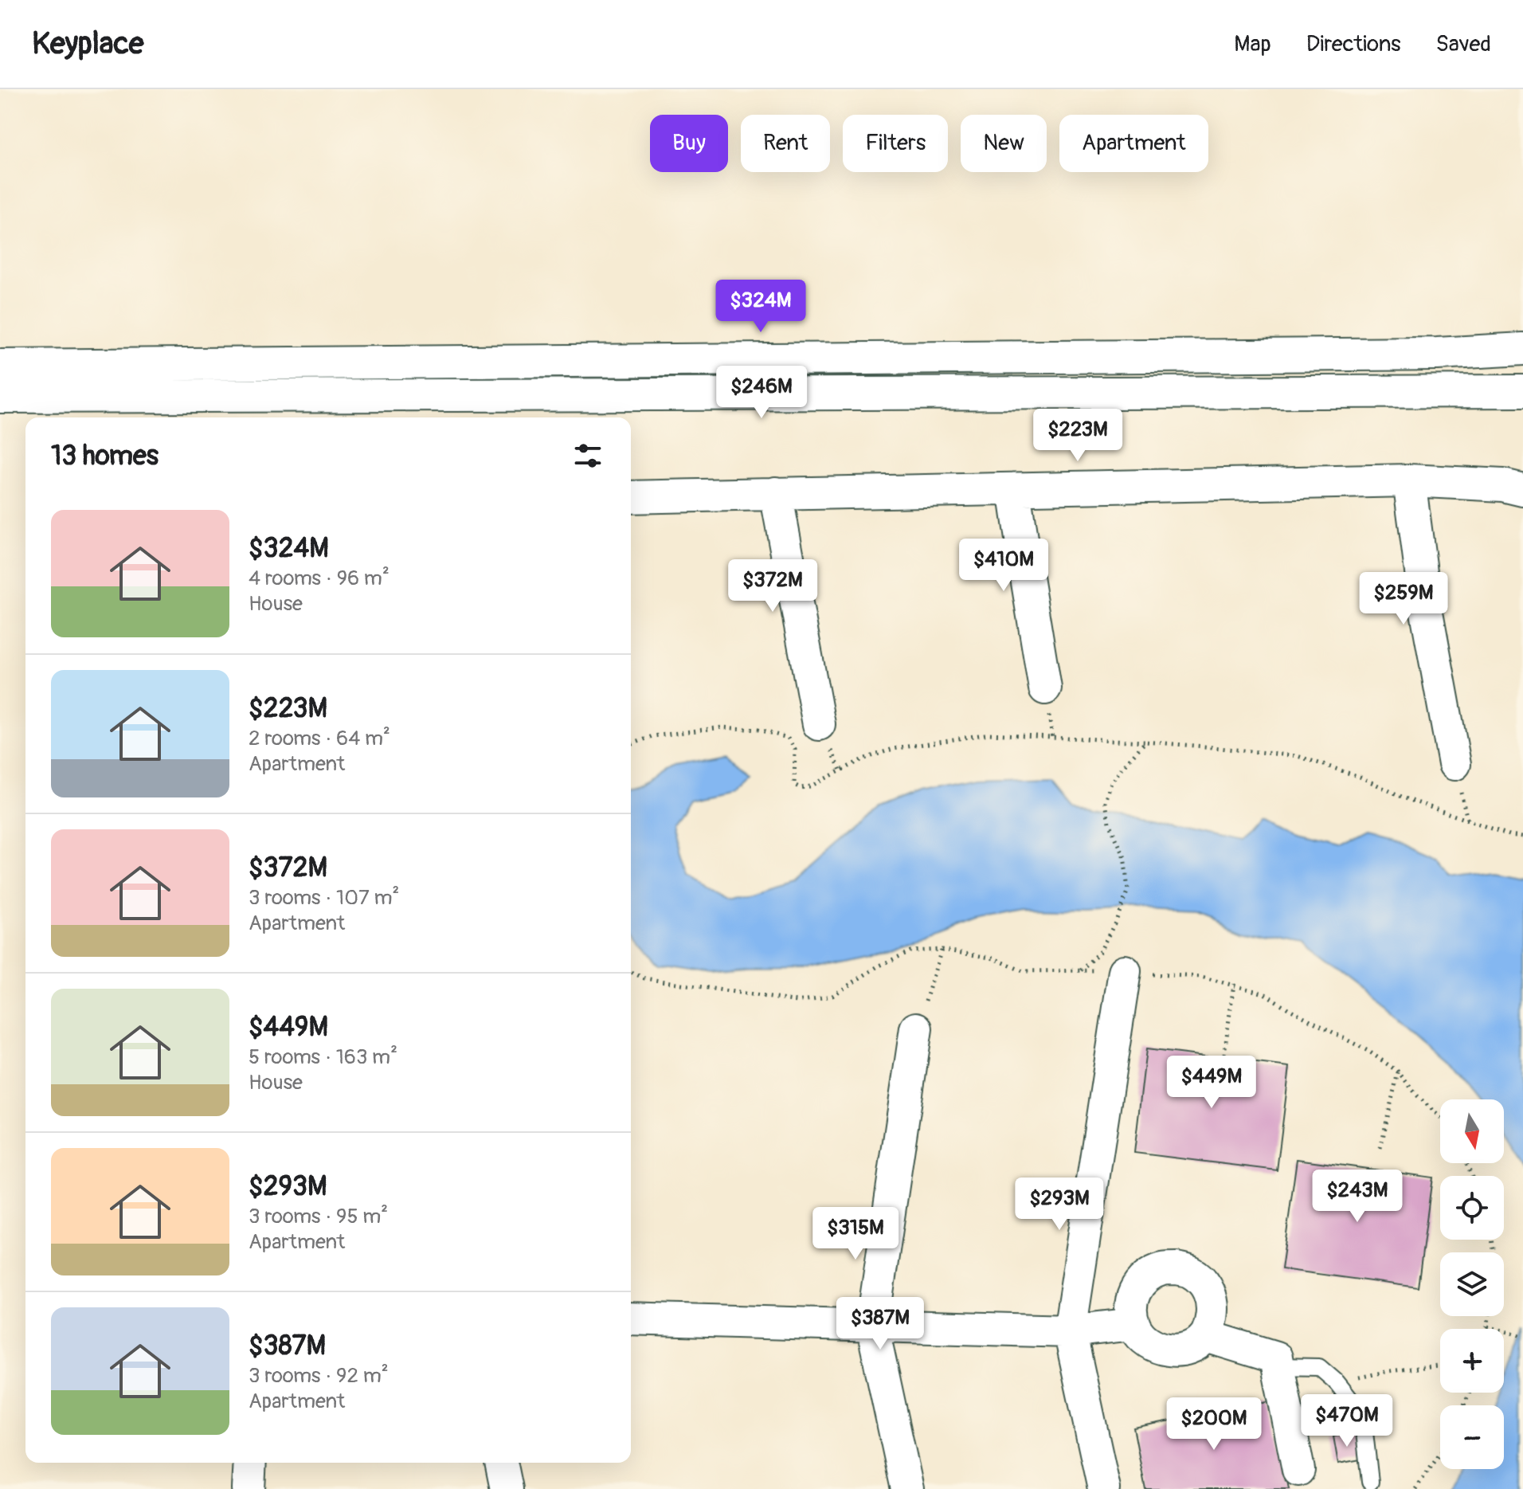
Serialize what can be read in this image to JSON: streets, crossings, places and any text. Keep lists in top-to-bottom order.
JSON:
{
  "north": "bottom",
  "page": {
    "header": "Keyplace",
    "nav": ["Map", "Directions", "Saved"],
    "chip": [
      "Buy",
      "Rent",
      "Filters",
      "New",
      "Apartment"
    ],
    "price": [
      "$324M",
      "$246M",
      "$223M",
      "$410M",
      "$372M",
      "$259M",
      "$449M",
      "$243M",
      "$293M",
      "$315M",
      "$387M",
      "$470M",
      "$200M"
    ],
    "heading": "13 homes",
    "list": [
      {
        "name": "$324M",
        "note": "4 rooms · 96 m² · House"
      },
      {
        "name": "$223M",
        "note": "2 rooms · 64 m² · Apartment"
      },
      {
        "name": "$372M",
        "note": "3 rooms · 107 m² · Apartment"
      },
      {
        "name": "$449M",
        "note": "5 rooms · 163 m² · House"
      },
      {
        "name": "$293M",
        "note": "3 rooms · 95 m² · Apartment"
      },
      {
        "name": "$387M",
        "note": "3 rooms · 92 m² · Apartment"
      }
    ],
    "map_buttons": ["+", "−"]
  }
}
